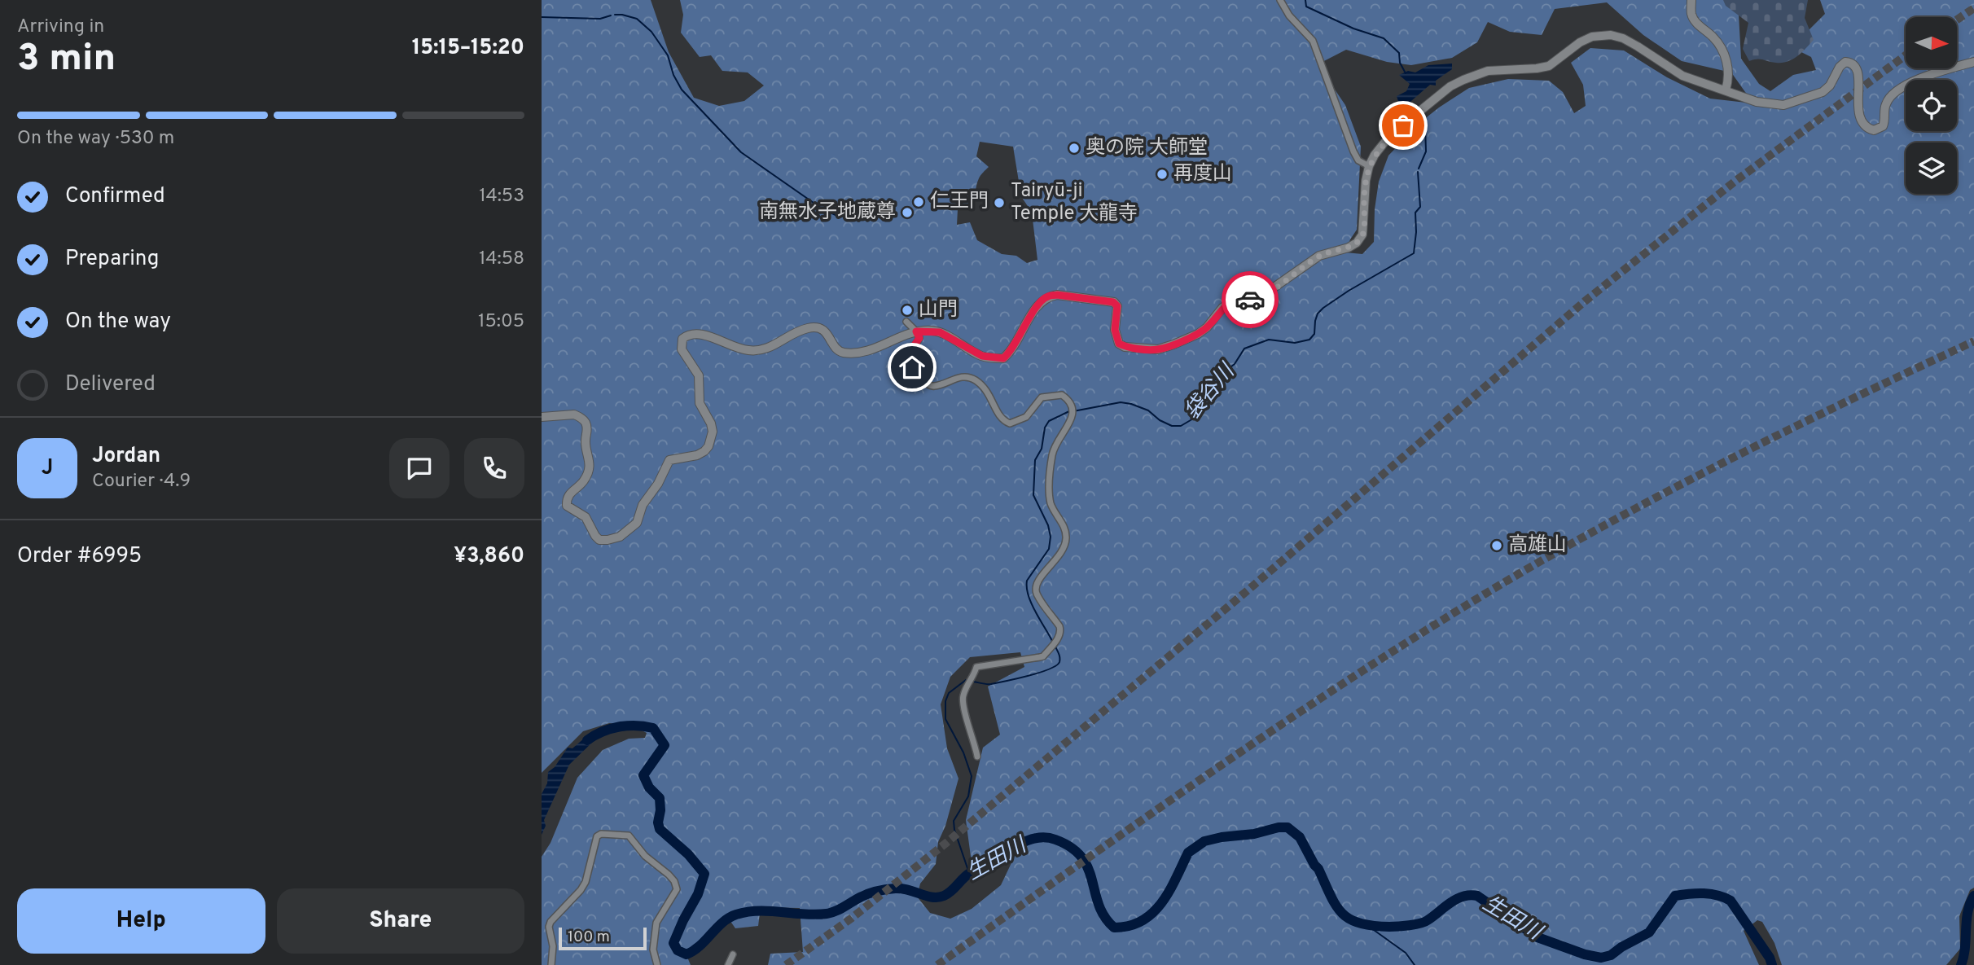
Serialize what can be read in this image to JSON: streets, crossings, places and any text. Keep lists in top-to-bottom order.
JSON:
{
  "water": ["袋谷川", "生田川"],
  "places": [
    "奥の院 大師堂",
    "再度山",
    "仁王門",
    "Tairyū-ji Temple 大龍寺",
    "南無水子地蔵尊",
    "山門",
    "高雄山"
  ],
  "scale_bar": "100 m",
  "north": "right",
  "page": {
    "heading": ["3 min", "Arriving in", "15:15–15:20"],
    "panel": [
      "Jordan",
      "Courier · 4.9",
      "Order #6995",
      "¥3,860"
    ],
    "bar": "On the way · 530 m",
    "list": [
      ["Confirmed", "14:53"],
      ["Preparing", "14:58"],
      ["On the way", "15:05"],
      "Delivered"
    ],
    "round": "J",
    "buttons": ["Help", "Share"],
    "scale": "100 m"
  }
}
